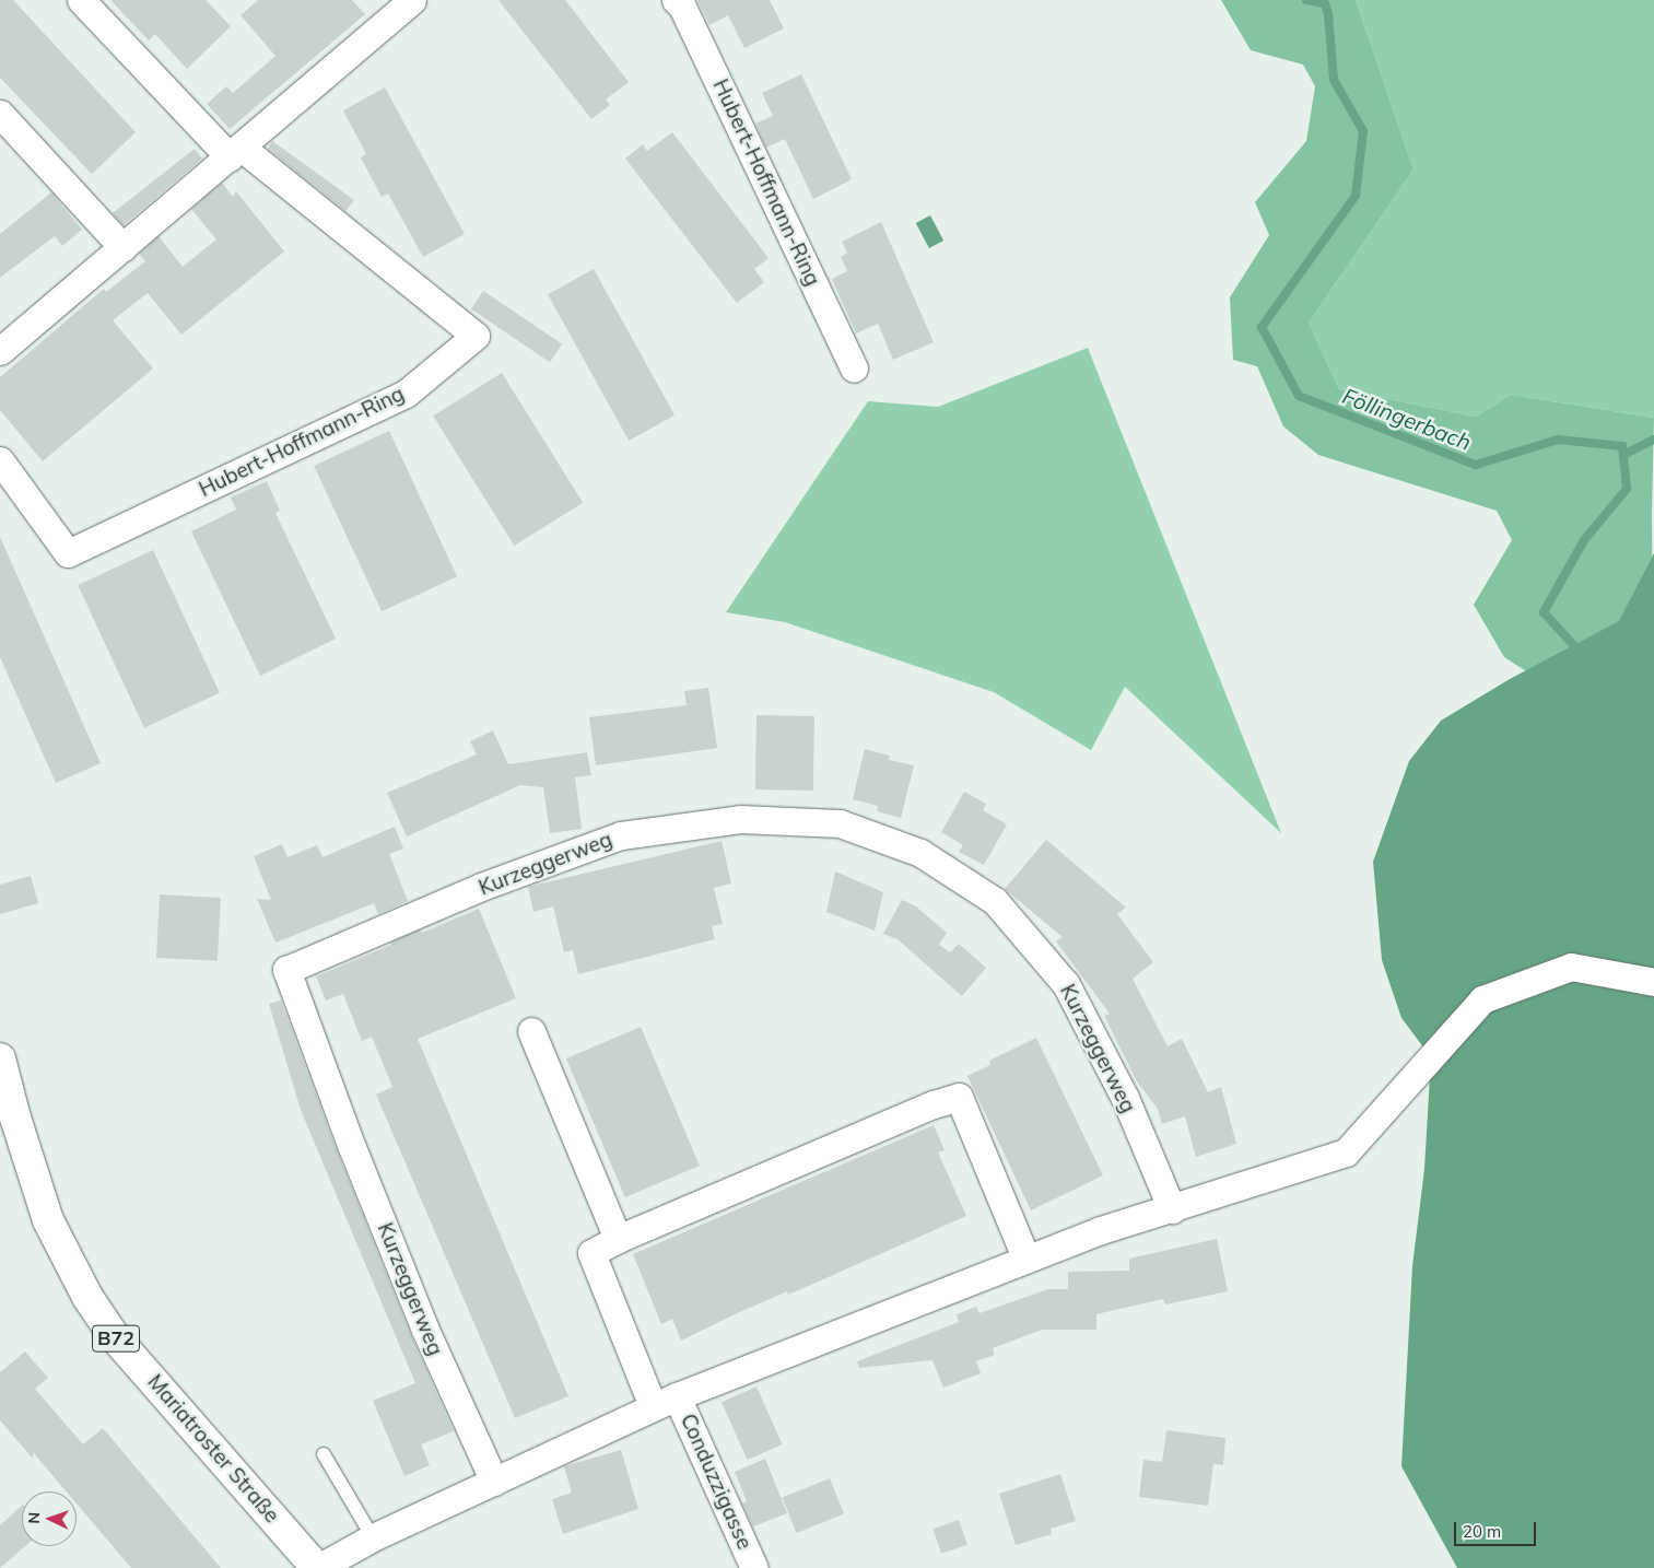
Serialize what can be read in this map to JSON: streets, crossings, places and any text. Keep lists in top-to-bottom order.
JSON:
{
  "streets": {
    "main road": ["B72", "Mariatroster Straße"],
    "street": ["Hubert-Hoffmann-Ring", "Kurzeggerweg", "Conduzzigasse"]
  },
  "water": ["Föllingerbach"],
  "scale_bar": "20 m",
  "north": "left"
}
